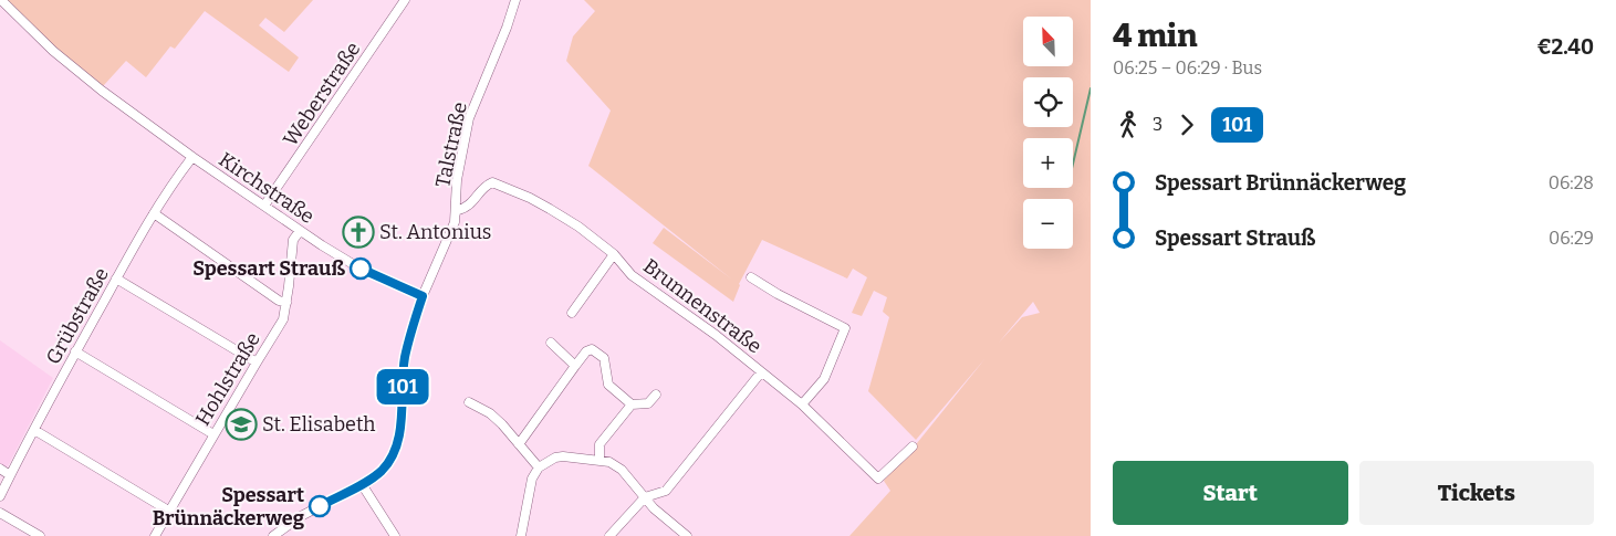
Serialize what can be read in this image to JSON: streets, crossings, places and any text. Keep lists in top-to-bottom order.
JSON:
{
  "streets": {
    "street": [
      "Weberstraße",
      "Talstraße",
      "Kirchstraße",
      "Brunnenstraße",
      "Grübstraße",
      "Hohlstraße"
    ]
  },
  "crossings": [
    ["Weberstraße", "Kirchstraße"],
    ["Talstraße", "Kirchstraße"],
    ["Talstraße", "Brunnenstraße"],
    ["Kirchstraße", "Grübstraße"],
    ["Kirchstraße", "Hohlstraße"]
  ],
  "places": {
    "church": ["St. Antonius"],
    "other": ["Spessart Strauß", "Spessart Brünnäckerweg"],
    "school or university": ["St. Elisabeth"]
  },
  "lines": ["bus line 101"],
  "north": "top left",
  "page": {
    "on_map": "101",
    "heading": ["4 min", "06:25 – 06:29 · Bus", "€2.40"],
    "map_buttons": ["+", "−"],
    "legs": ["3", "101"],
    "list": [
      {
        "name": "Spessart Brünnäckerweg",
        "value": "06:28"
      },
      {
        "name": "Spessart Strauß",
        "value": "06:29"
      }
    ],
    "buttons": ["Start", "Tickets"]
  }
}
